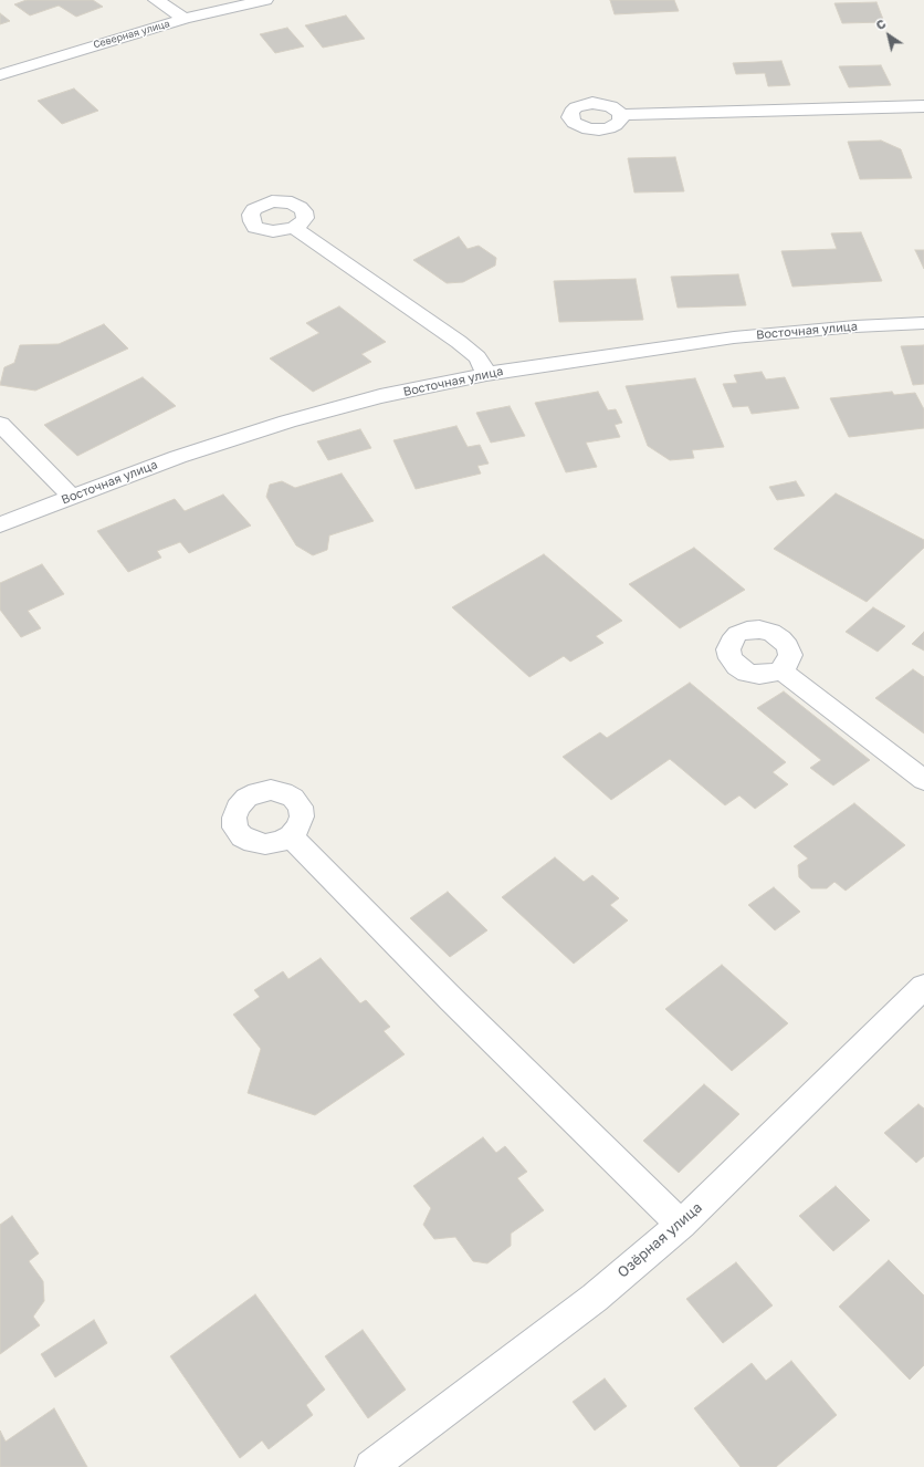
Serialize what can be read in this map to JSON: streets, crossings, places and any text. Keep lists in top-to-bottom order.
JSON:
{
  "streets": {
    "street": ["Северная улица", "Восточная улица", "Озёрная улица"]
  },
  "north": "top left"
}
